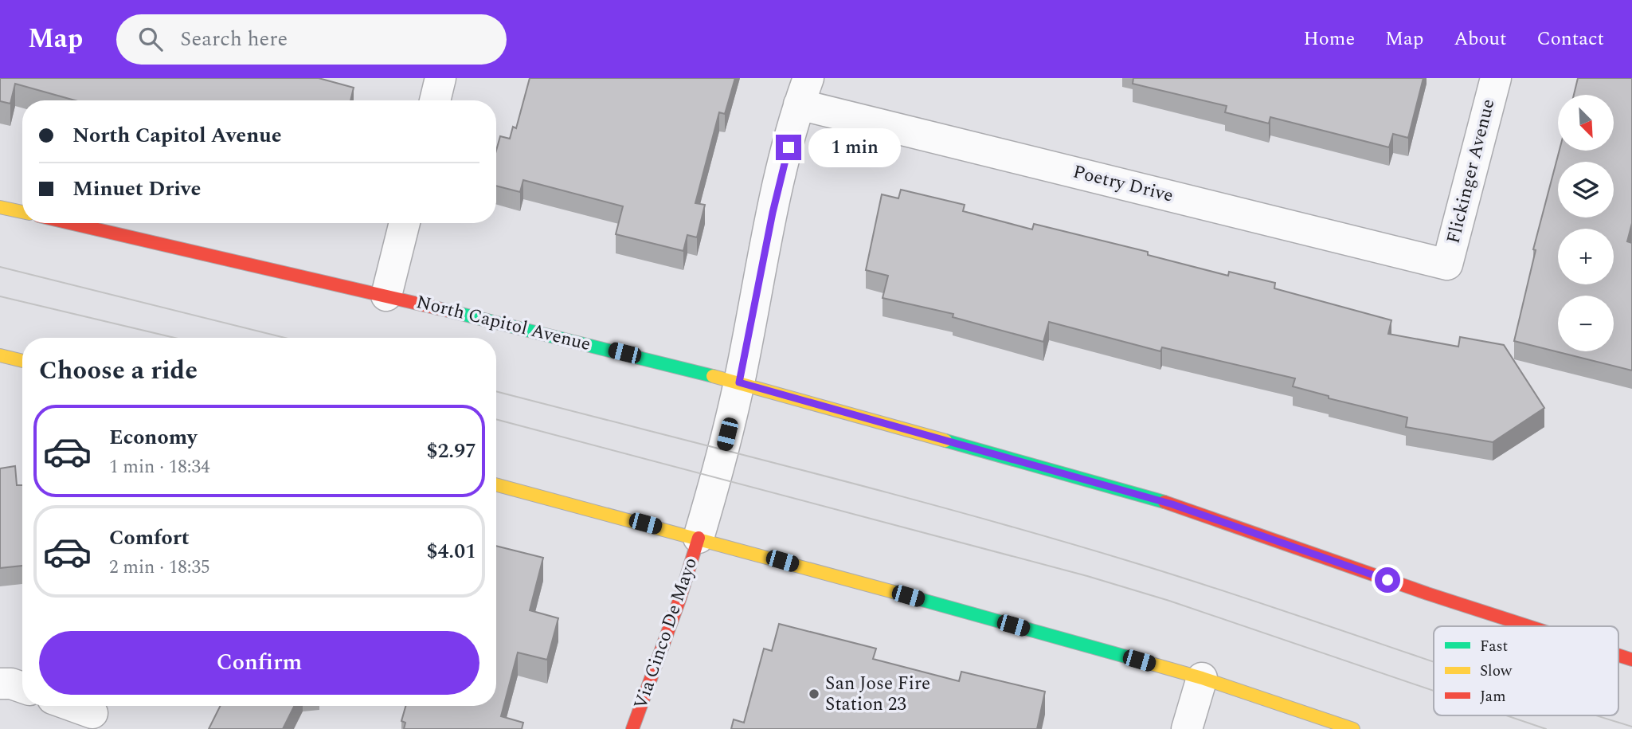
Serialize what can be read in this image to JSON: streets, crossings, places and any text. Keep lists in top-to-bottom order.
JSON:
{
  "streets": {
    "main road": ["North Capitol Avenue", "Via Cinco De Mayo"],
    "street": ["Flickinger Avenue", "Poetry Drive"]
  },
  "crossings": [
    ["Flickinger Avenue", "Poetry Drive"]
  ],
  "places": ["San Jose Fire Station 23"],
  "legend": ["Fast", "Slow", "Jam"],
  "north": "bottom right",
  "page": {
    "header": "Map",
    "search": "Search here",
    "nav": [
      "Home",
      "Map",
      "About",
      "Contact"
    ],
    "map_buttons": ["+", "−"],
    "banner": ["North Capitol Avenue", "Minuet Drive"],
    "bubble": "1 min",
    "heading": "Choose a ride",
    "list": [
      {
        "name": "Economy",
        "note": "1 min · 18:34",
        "value": "$2.97"
      },
      {
        "name": "Comfort",
        "note": "2 min · 18:35",
        "value": "$4.01"
      }
    ],
    "buttons": "Confirm"
  }
}
